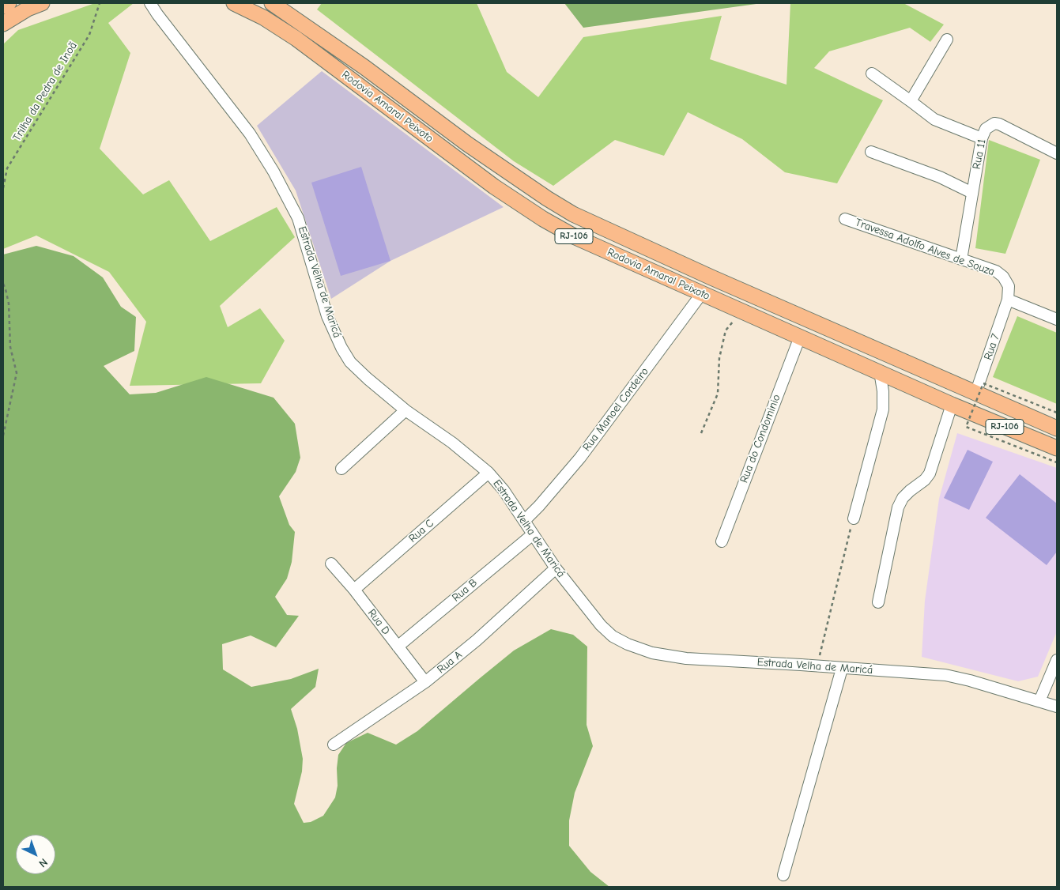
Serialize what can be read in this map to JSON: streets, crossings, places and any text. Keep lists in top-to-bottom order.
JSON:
{
  "streets": {
    "highway": ["Rodovia Amaral Peixoto", "RJ-106"],
    "street": [
      "Rua 11",
      "Travessa Adolfo Alves de Souza",
      "Estrada Velha de Maricá",
      "Rua 7",
      "Rua Manoel Cordeiro",
      "Rua do Condominio",
      "Rua C",
      "Rua B",
      "Rua D",
      "Rua A"
    ],
    "path": ["Trilha da Pedra de Inoã"]
  },
  "crossings": [
    ["Rodovia Amaral Peixoto", "Rua 7"],
    ["Rodovia Amaral Peixoto", "Rua Manoel Cordeiro"],
    ["Rodovia Amaral Peixoto", "Rua do Condominio"],
    ["Rua 11", "Travessa Adolfo Alves de Souza"],
    ["Travessa Adolfo Alves de Souza", "Rua 7"],
    ["Estrada Velha de Maricá", "Rua Manoel Cordeiro"],
    ["Estrada Velha de Maricá", "Rua C"],
    ["Estrada Velha de Maricá", "Rua B"],
    ["Estrada Velha de Maricá", "Rua A"],
    ["Rua C", "Rua D"],
    ["Rua B", "Rua D"],
    ["Rua D", "Rua A"]
  ],
  "north": "bottom right"
}
